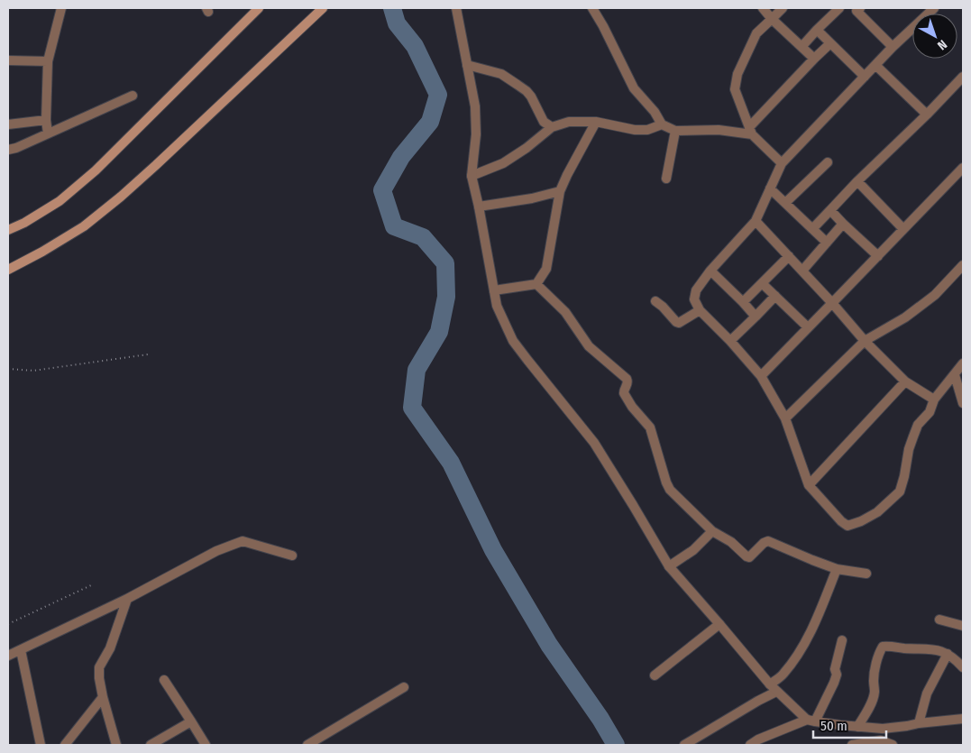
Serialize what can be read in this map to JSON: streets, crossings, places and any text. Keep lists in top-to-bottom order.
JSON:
{
  "scale_bar": "50 m",
  "north": "bottom right"
}
